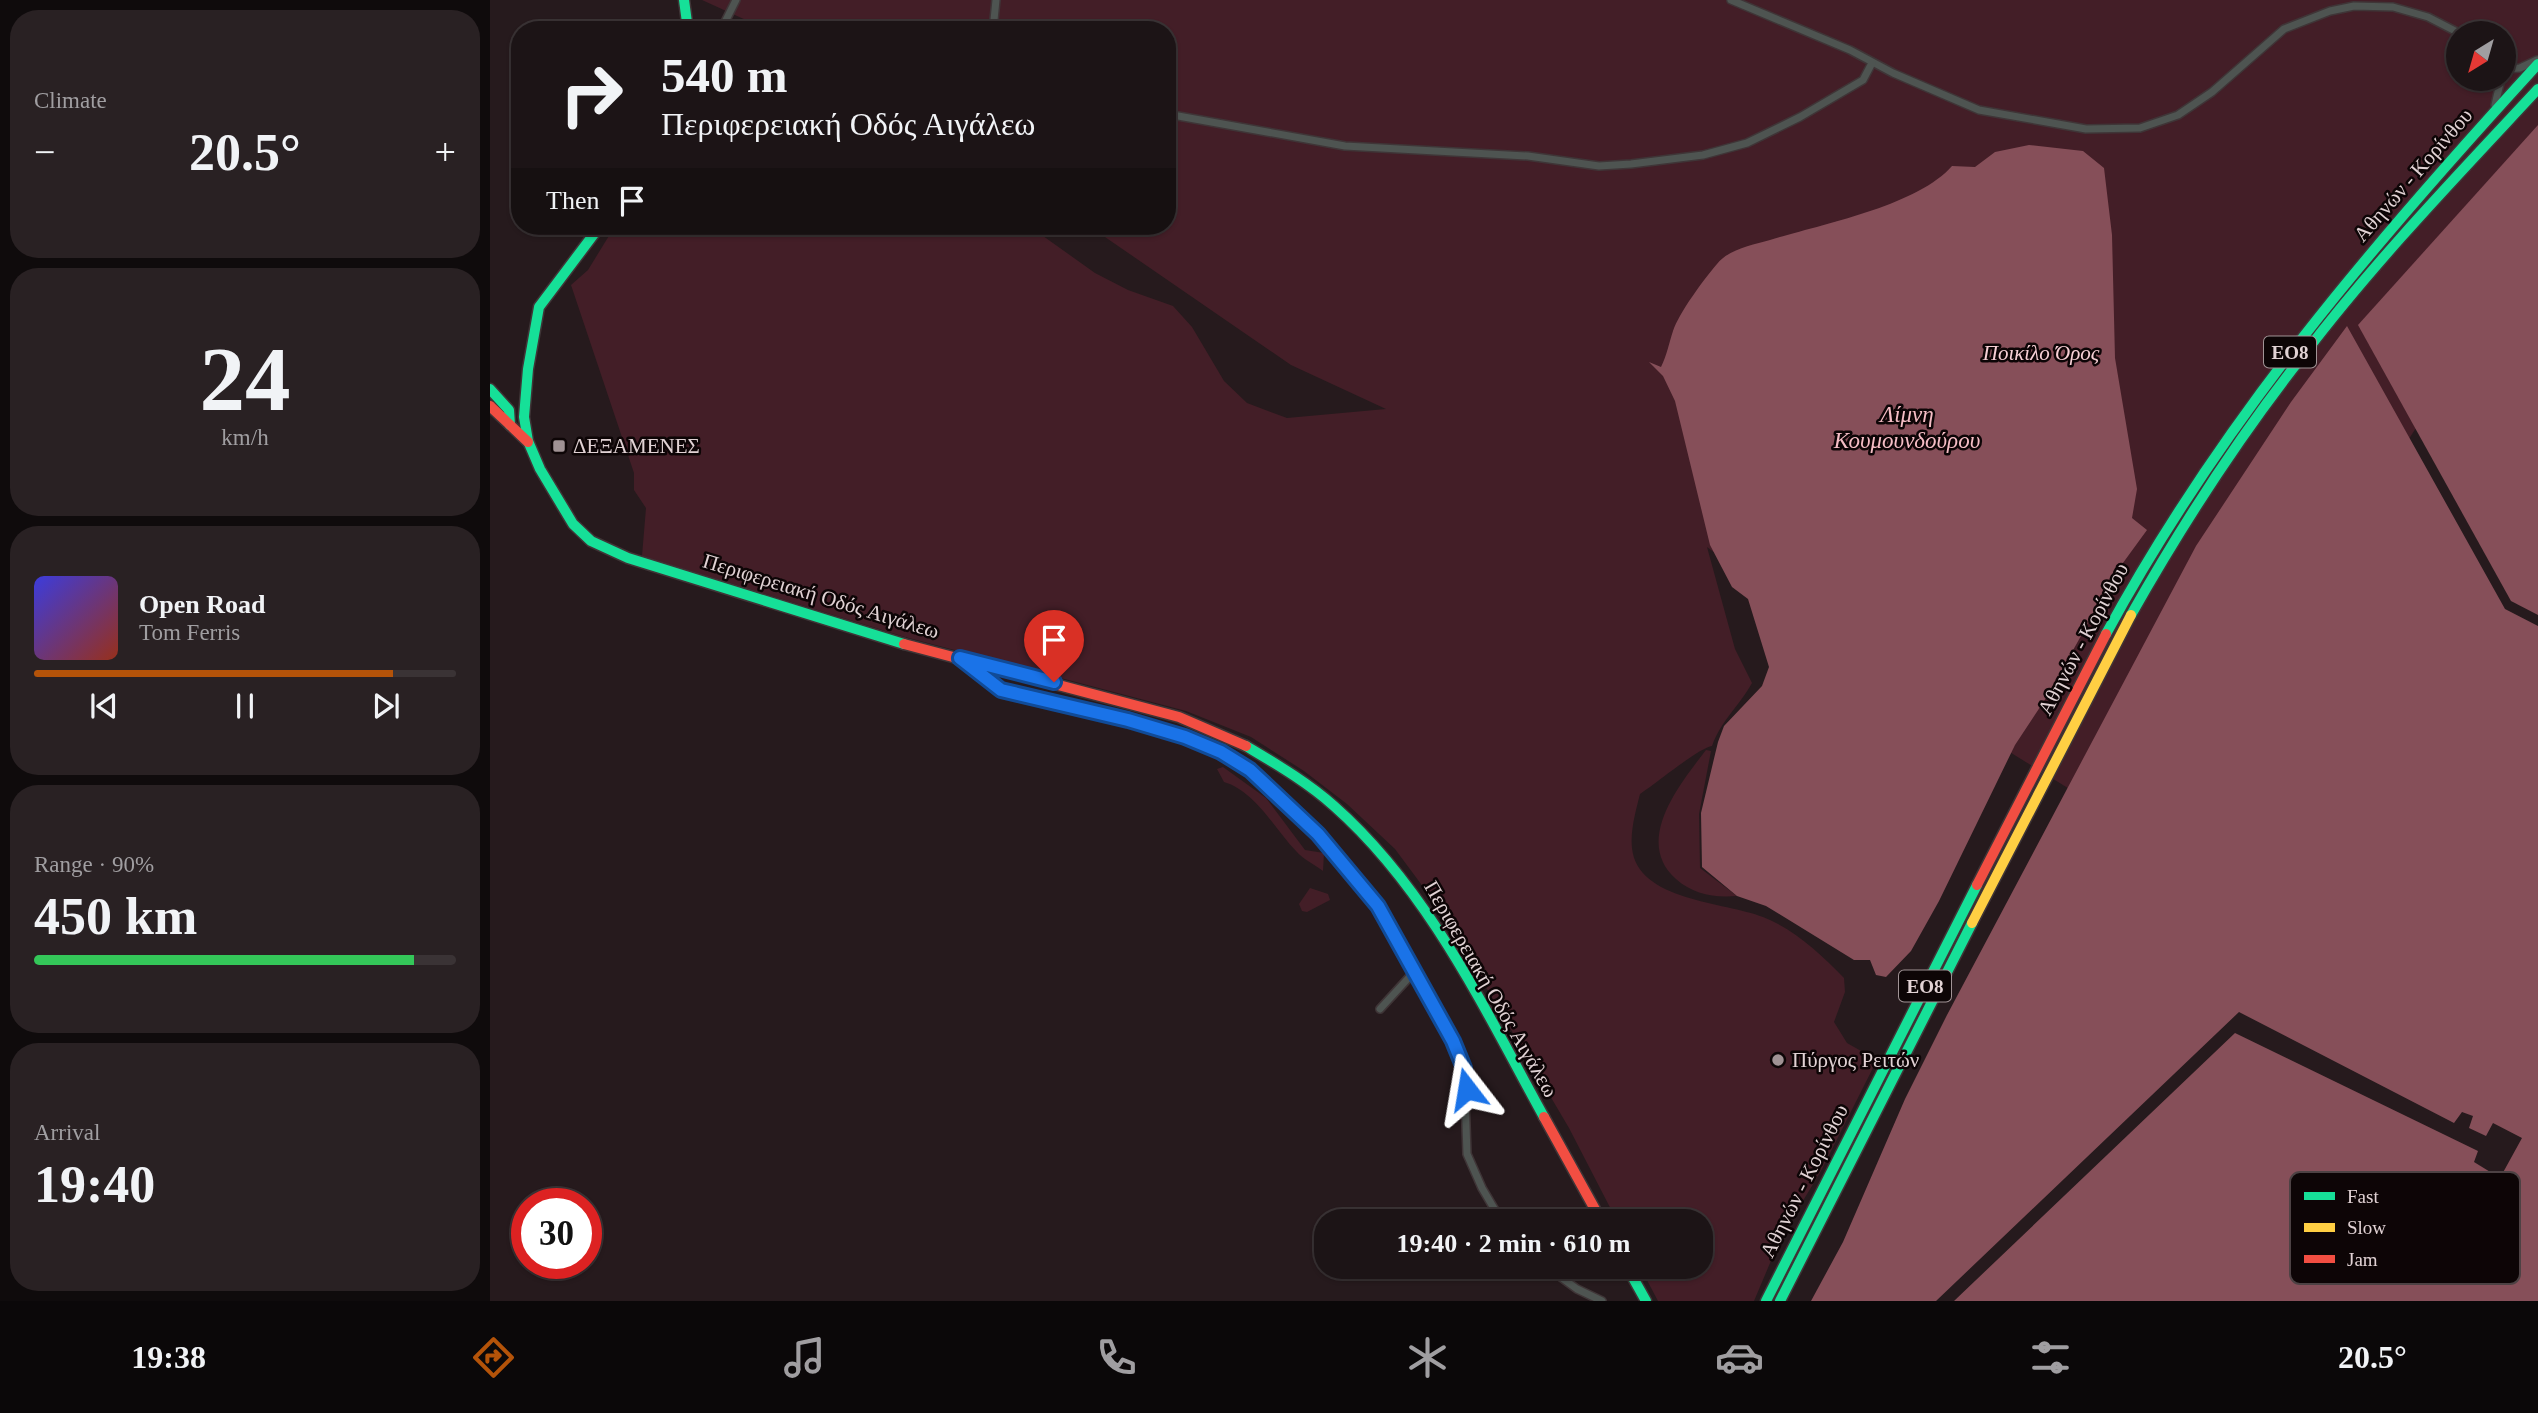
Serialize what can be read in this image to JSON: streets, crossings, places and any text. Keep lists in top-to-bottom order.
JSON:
{
  "streets": {
    "main road": ["Αθηνών - Κορίνθου", "ΕΟ8", "Περιφερειακή Οδός Αιγάλεω"]
  },
  "water": ["Λίμνη Κουμουνδούρου"],
  "parks": ["Ποικίλο Όρος"],
  "places": {
    "transit": ["ΔΕΞΑΜΕΝΕΣ"],
    "other": ["Πύργος Ρειτών"]
  },
  "legend": ["Fast", "Slow", "Jam"],
  "north": "bottom left",
  "page": {
    "tile": [
      "Climate",
      ["24", "km/h"],
      ["Range · 90%", "450 km"],
      ["Arrival", "19:40"]
    ],
    "turn": ["540 m", "Περιφερειακή Οδός Αιγάλεω"],
    "heat": ["−", "20.5°", "+"],
    "then": "Then",
    "song": ["Open Road", "Tom Ferris"],
    "limit": "30",
    "trip": "19:40 · 2 min · 610 m",
    "tabs": ["19:38", "20.5°"]
  }
}
